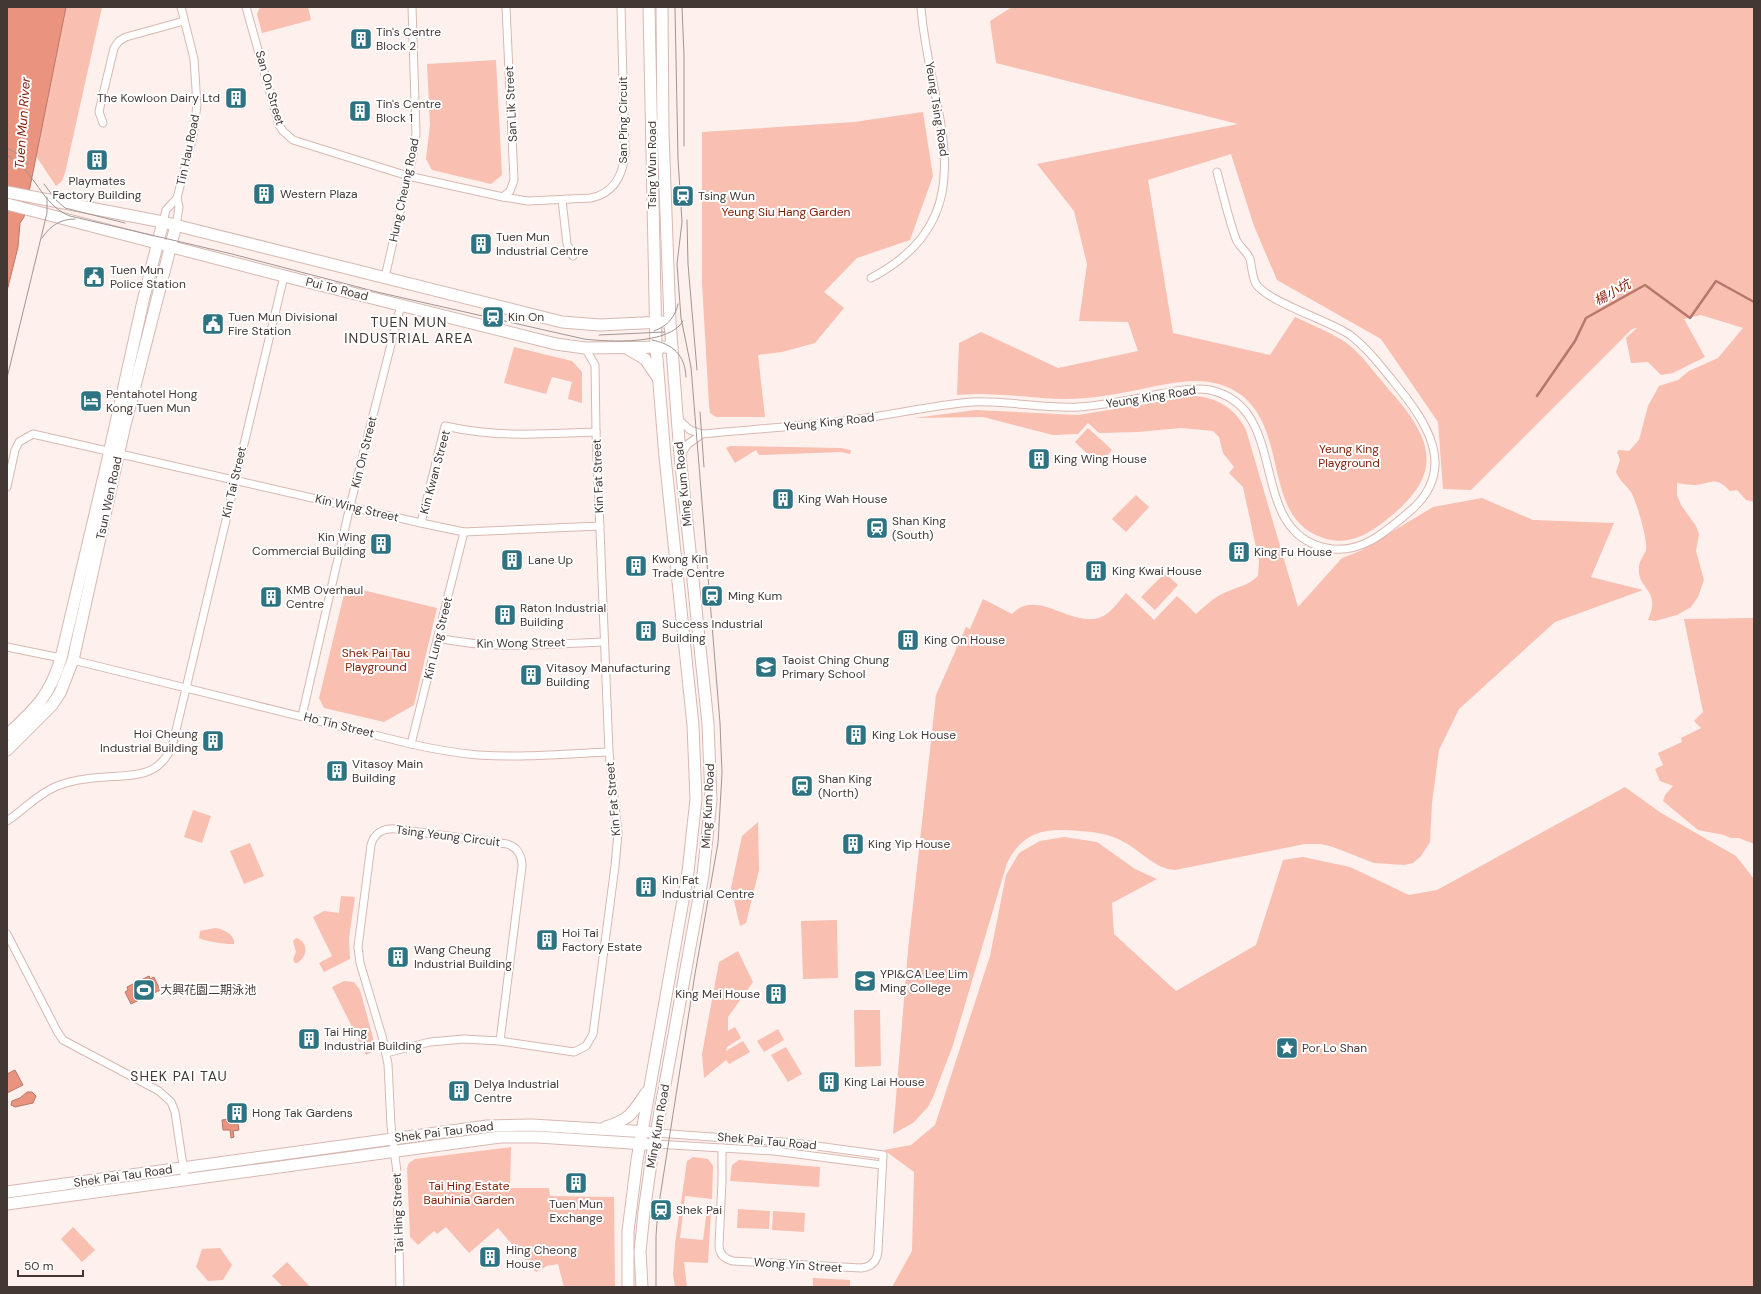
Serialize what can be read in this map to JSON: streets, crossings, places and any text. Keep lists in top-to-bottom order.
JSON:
{
  "streets": {
    "main road": [
      "Tsing Wun Road",
      "Pui To Road",
      "Ming Kum Road",
      "Tsun Wen Road",
      "Shek Pai Tau Road"
    ],
    "street": [
      "San On Street",
      "San Lik Street",
      "Yeung Tsing Road",
      "San Ping Circuit",
      "Tin Hau Road",
      "Hung Cheung Road",
      "Yeung King Road",
      "Kin On Street",
      "Kin Kwan Street",
      "Kin Fat Street",
      "Kin Tai Street",
      "Kin Wing Street",
      "Kin Lung Street",
      "Kin Wong Street",
      "Ho Tin Street",
      "Tsing Yeung Circuit",
      "Tai Hing Street",
      "Wong Yin Street"
    ]
  },
  "crossings": [
    ["San On Street", "San Ping Circuit"],
    ["San On Street", "Hung Cheung Road"],
    ["San Lik Street", "San Ping Circuit"],
    ["San Ping Circuit", "Hung Cheung Road"],
    ["Tin Hau Road", "Pui To Road"],
    ["Tin Hau Road", "Tsun Wen Road"],
    ["Tsing Wun Road", "Pui To Road"],
    ["Tsing Wun Road", "Ming Kum Road"],
    ["Hung Cheung Road", "Pui To Road"],
    ["Pui To Road", "Kin On Street"],
    ["Pui To Road", "Kin Fat Street"],
    ["Pui To Road", "Kin Tai Street"],
    ["Pui To Road", "Ming Kum Road"],
    ["Pui To Road", "Tsun Wen Road"],
    ["Kin On Street", "Kin Wing Street"],
    ["Kin On Street", "Ho Tin Street"],
    ["Kin Kwan Street", "Kin Fat Street"],
    ["Kin Kwan Street", "Kin Wing Street"],
    ["Kin Fat Street", "Kin Wing Street"],
    ["Kin Fat Street", "Kin Wong Street"],
    ["Kin Fat Street", "Ho Tin Street"],
    ["Kin Fat Street", "Tsing Yeung Circuit"],
    ["Kin Tai Street", "Kin Wing Street"],
    ["Kin Tai Street", "Ho Tin Street"],
    ["Ming Kum Road", "Shek Pai Tau Road"],
    ["Tsun Wen Road", "Kin Wing Street"],
    ["Tsun Wen Road", "Ho Tin Street"],
    ["Kin Wing Street", "Kin Lung Street"],
    ["Kin Lung Street", "Kin Wong Street"],
    ["Kin Lung Street", "Ho Tin Street"],
    ["Tsing Yeung Circuit", "Shek Pai Tau Road"],
    ["Tsing Yeung Circuit", "Tai Hing Street"],
    ["Shek Pai Tau Road", "Tai Hing Street"],
    ["Shek Pai Tau Road", "Wong Yin Street"]
  ],
  "districts": ["TUEN MUN INDUSTRIAL AREA", "SHEK PAI TAU"],
  "water": ["Tuen Mun River", "楊小坑"],
  "parks": [
    "Yeung Siu Hang Garden",
    "Yeung King Playground",
    "Shek Pai Tau Playground",
    "Tai Hing Estate Bauhinia Garden"
  ],
  "places": {
    "building": [
      "Tin's Centre Block 2",
      "The Kowloon Dairy Ltd",
      "Tin's Centre Block 1",
      "Playmates Factory Building",
      "Western Plaza",
      "Tuen Mun Industrial Centre",
      "King Wing House",
      "King Wah House",
      "Kin Wing Commercial Building",
      "King Fu House",
      "Lane Up",
      "Kwong Kin Trade Centre",
      "King Kwai House",
      "KMB Overhaul Centre",
      "Raton Industrial Building",
      "Success Industrial Building",
      "King On House",
      "Vitasoy Manufacturing Building",
      "King Lok House",
      "Hoi Cheung Industrial Building",
      "Vitasoy Main Building",
      "King Yip House",
      "Kin Fat Industrial Centre",
      "Hoi Tai Factory Estate",
      "Wang Cheung Industrial Building",
      "King Mei House",
      "Tai Hing Industrial Building",
      "King Lai House",
      "Delya Industrial Centre",
      "Hong Tak Gardens",
      "Tuen Mun Exchange",
      "Hing Cheong House"
    ],
    "station": [
      "Tsing Wun",
      "Kin On",
      "Shan King (South)",
      "Ming Kum",
      "Shan King (North)",
      "Shek Pai"
    ],
    "public building": ["Tuen Mun Police Station", "Tuen Mun Divisional Fire Station"],
    "hotel": ["Pentahotel Hong Kong Tuen Mun"],
    "school or university": ["Taoist Ching Chung Primary School", "YPI&CA Lee Lim Ming College"],
    "sports": ["大興花園二期泳池"],
    "place": ["Por Lo Shan"]
  },
  "scale_bar": "50 m"
}
